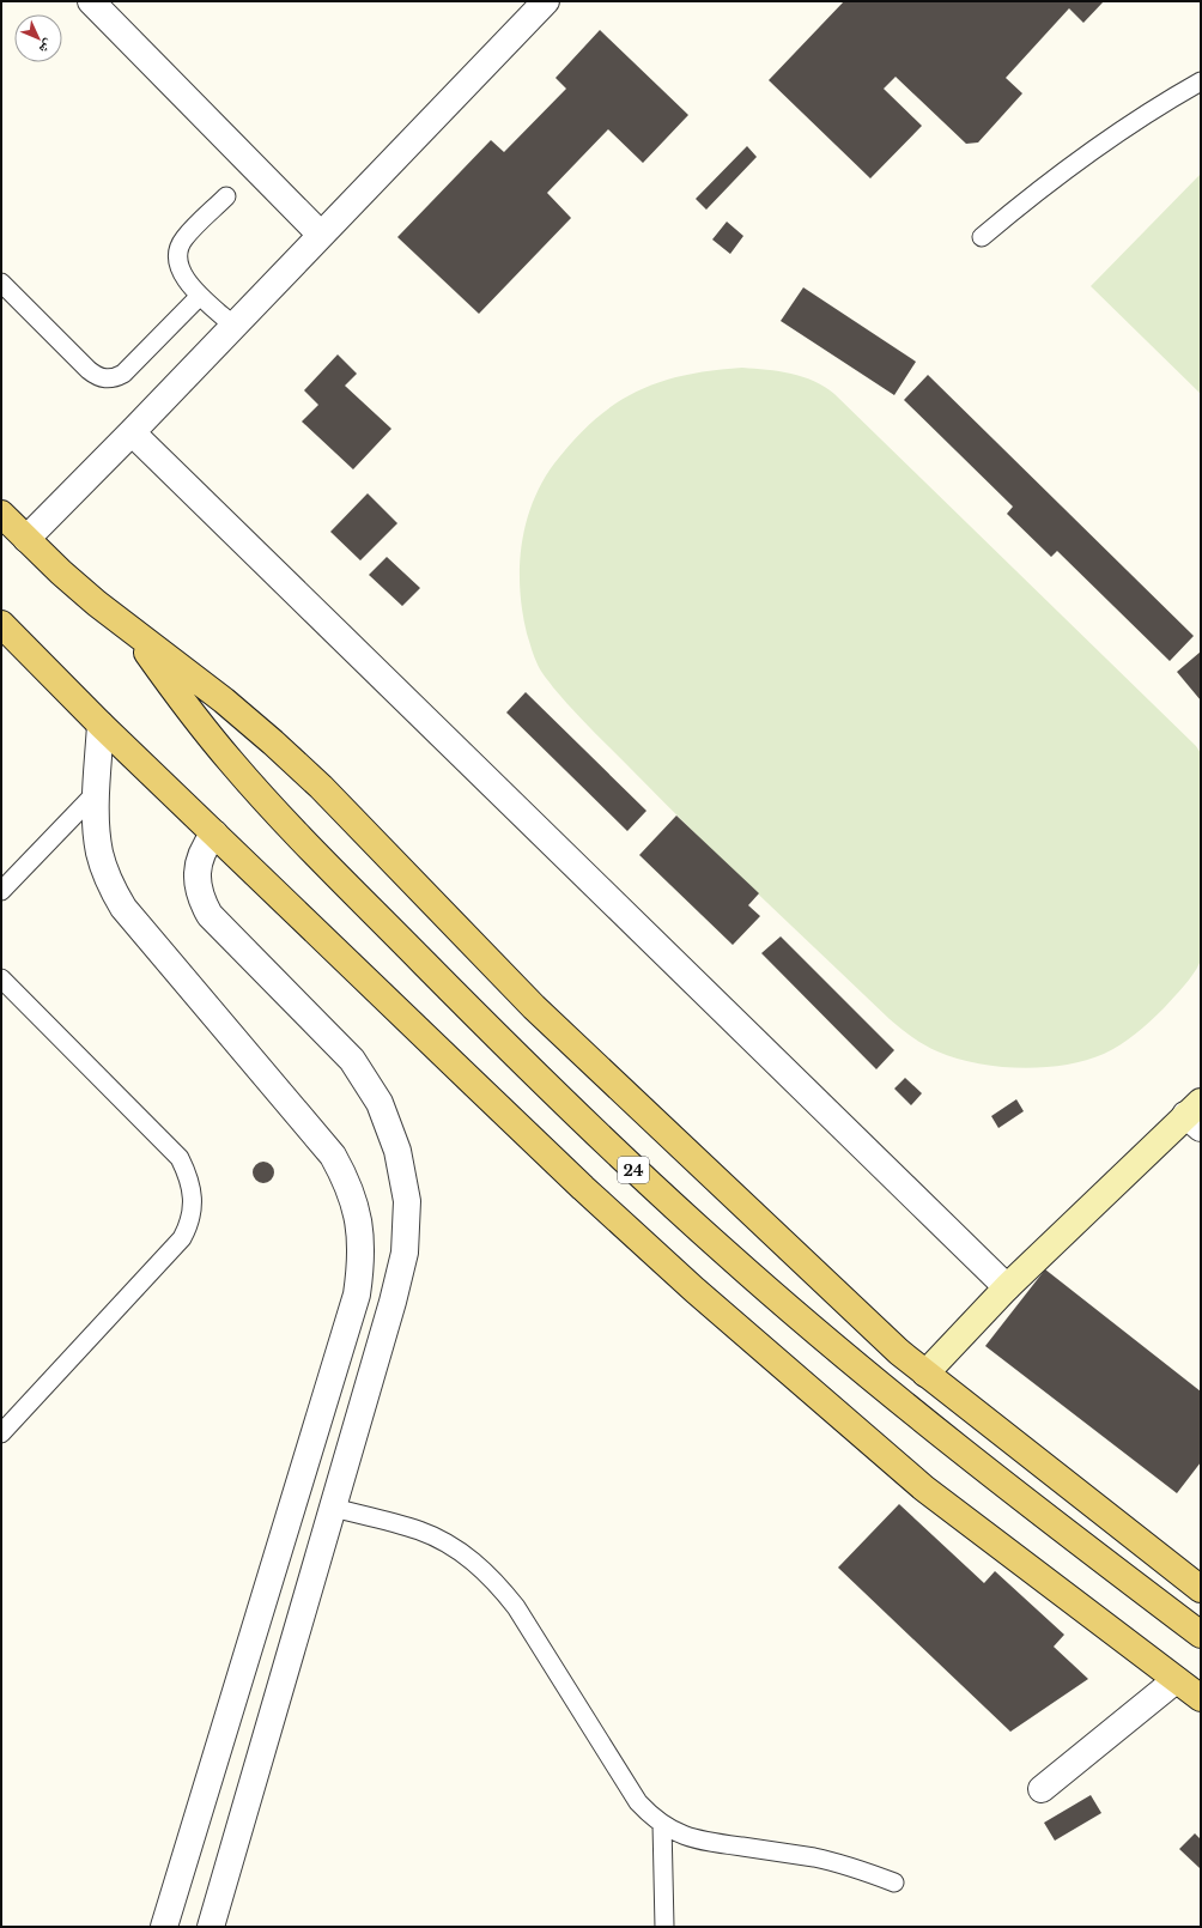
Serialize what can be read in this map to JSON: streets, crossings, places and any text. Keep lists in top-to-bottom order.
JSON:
{
  "streets": {
    "main road": ["24"]
  },
  "north": "bottom right"
}
